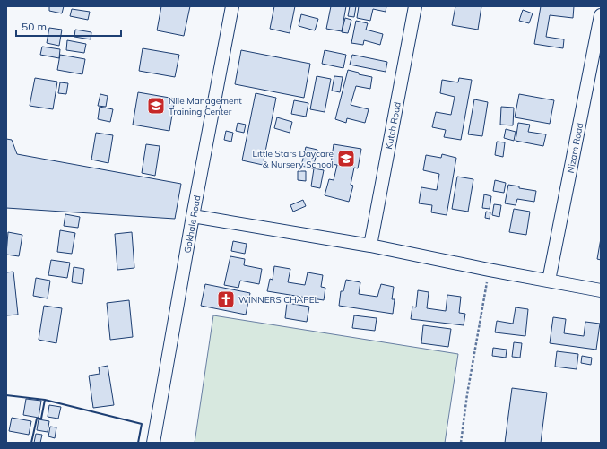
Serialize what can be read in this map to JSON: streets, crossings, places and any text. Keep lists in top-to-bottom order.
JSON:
{
  "streets": {
    "street": ["Kutch Road", "Nizam Road", "Gokhale Road"]
  },
  "places": {
    "school or university": ["Nile Management Training Center", "Little Stars Daycare & Nursery School"],
    "church": ["WINNERS CHAPEL"]
  },
  "scale_bar": "50 m"
}
